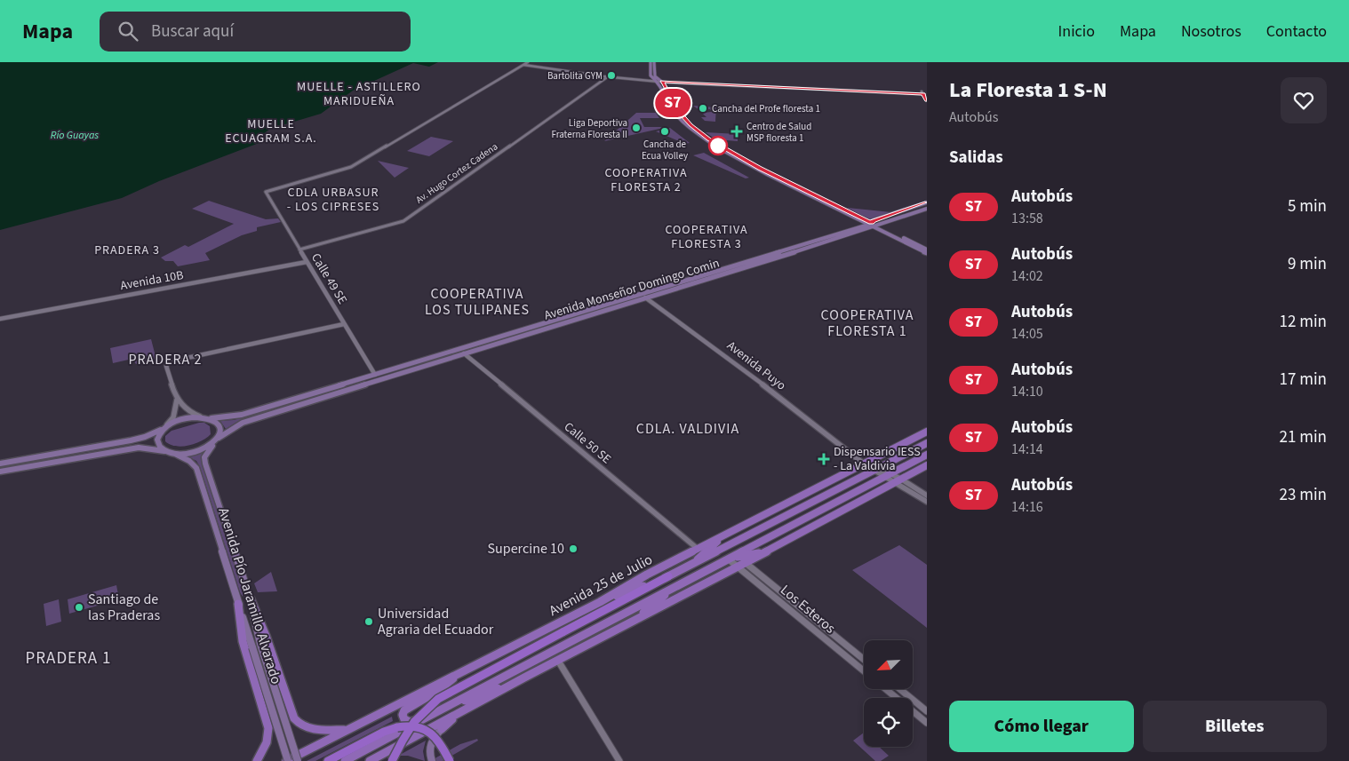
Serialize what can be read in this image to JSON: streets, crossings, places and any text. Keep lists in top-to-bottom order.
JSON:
{
  "streets": {
    "main road": ["Avenida Monseñor Domingo Comin", "Avenida 25 de Julio", "Avenida Pío Jaramillo Alvarado"],
    "street": [
      "Av. Hugo Cortez Cadena",
      "Calle 49 SE",
      "Avenida 10B",
      "Avenida Puyo",
      "Calle 50 SE",
      "Los Esteros"
    ]
  },
  "crossings": [
    ["Av. Hugo Cortez Cadena", "Calle 49 SE"],
    ["Calle 49 SE", "Avenida 10B"],
    ["Calle 49 SE", "Avenida Monseñor Domingo Comin"],
    ["Avenida Monseñor Domingo Comin", "Avenida Puyo"],
    ["Avenida Monseñor Domingo Comin", "Calle 50 SE"],
    ["Avenida Monseñor Domingo Comin", "Avenida Pío Jaramillo Alvarado"],
    ["Avenida Puyo", "Avenida 25 de Julio"],
    ["Calle 50 SE", "Avenida 25 de Julio"],
    ["Avenida 25 de Julio", "Avenida Pío Jaramillo Alvarado"]
  ],
  "districts": [
    "MUELLE - ASTILLERO MARIDUEÑA",
    "MUELLE ECUAGRAM S.A.",
    "COOPERATIVA FLORESTA 2",
    "CDLA URBASUR - LOS CIPRESES",
    "COOPERATIVA FLORESTA 3",
    "PRADERA 3",
    "COOPERATIVA LOS TULIPANES",
    "COOPERATIVA FLORESTA 1",
    "PRADERA 2",
    "CDLA. VALDIVIA",
    "PRADERA 1"
  ],
  "water": ["Río Guayas"],
  "places": {
    "other": [
      "Bartolita GYM",
      "Cancha del Profe floresta 1",
      "Liga Deportiva Fraterna Floresta II",
      "Cancha de Ecua Volley",
      "Supercine 10",
      "Santiago de las Praderas",
      "Universidad Agraria del Ecuador"
    ],
    "health": ["Centro de Salud MSP floresta 1", "Dispensario IESS - La Valdivia"]
  },
  "lines": ["bus line S7"],
  "north": "bottom left",
  "page": {
    "header": "Mapa",
    "search": "Buscar aquí",
    "nav": [
      "Inicio",
      "Mapa",
      "Nosotros",
      "Contacto"
    ],
    "on_map": "S7",
    "heading": [
      ["La Floresta 1 S-N", "Autobús"],
      "Salidas"
    ],
    "list": [
      {
        "mark": "S7",
        "name": "Autobús",
        "note": "13:58",
        "value": "5 min"
      },
      {
        "mark": "S7",
        "name": "Autobús",
        "note": "14:02",
        "value": "9 min"
      },
      {
        "mark": "S7",
        "name": "Autobús",
        "note": "14:05",
        "value": "12 min"
      },
      {
        "mark": "S7",
        "name": "Autobús",
        "note": "14:10",
        "value": "17 min"
      },
      {
        "mark": "S7",
        "name": "Autobús",
        "note": "14:14",
        "value": "21 min"
      },
      {
        "mark": "S7",
        "name": "Autobús",
        "note": "14:16",
        "value": "23 min"
      }
    ],
    "buttons": ["Cómo llegar", "Billetes"]
  }
}
